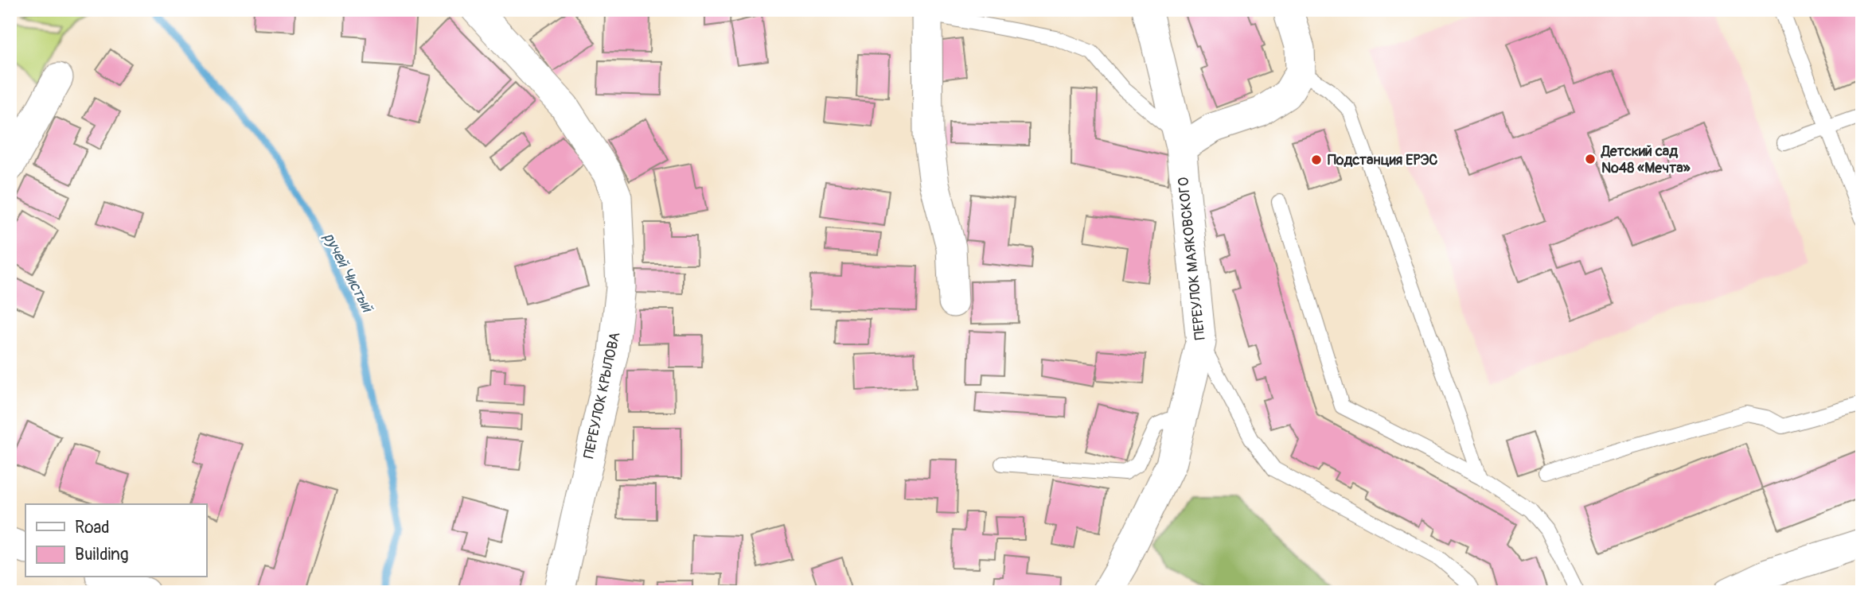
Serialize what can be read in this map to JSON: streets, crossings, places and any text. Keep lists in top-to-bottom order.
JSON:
{
  "streets": {
    "street": ["ПЕРЕУЛОК МАЯКОВСКОГО", "ПЕРЕУЛОК КРЫЛОВА"]
  },
  "water": ["ручей Чистый"],
  "places": ["Детский сад №48 «Мечта»", "Подстанция ЕРЭС"],
  "legend": ["Road", "Building"]
}
